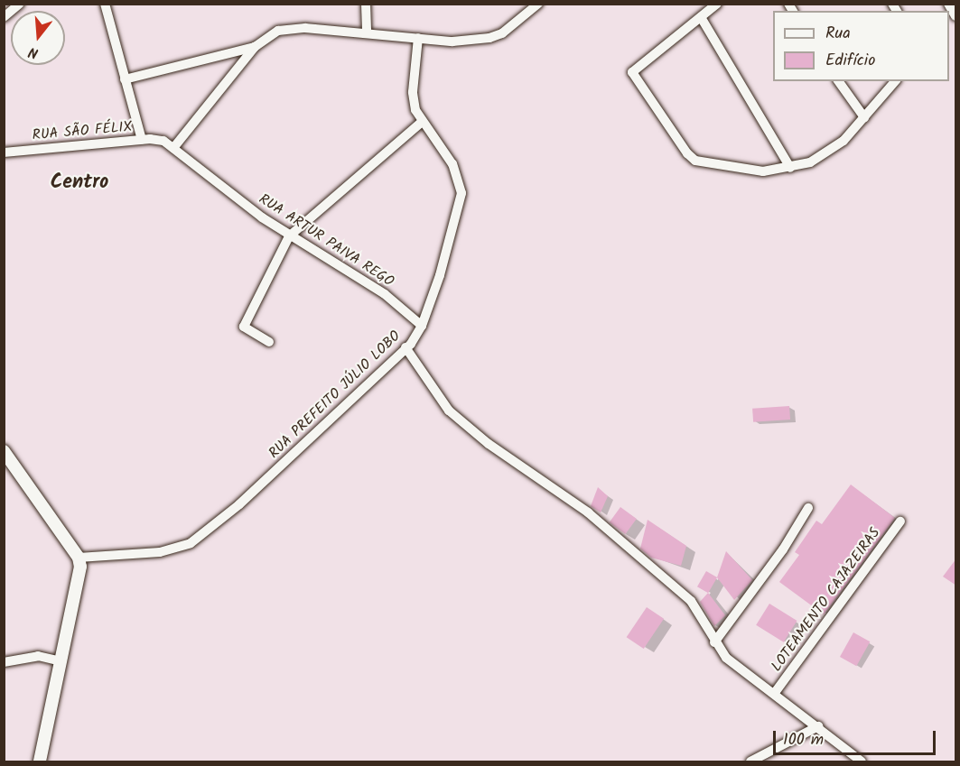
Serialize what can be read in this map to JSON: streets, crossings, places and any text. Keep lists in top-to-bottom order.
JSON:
{
  "streets": {
    "street": [
      "RUA SÃO FÉLIX",
      "RUA ARTUR PAIVA REGO",
      "RUA PREFEITO JÚLIO LOBO",
      "LOTEAMENTO CAJAZEIRAS"
    ]
  },
  "crossings": [
    ["RUA SÃO FÉLIX", "RUA ARTUR PAIVA REGO"],
    ["RUA ARTUR PAIVA REGO", "RUA PREFEITO JÚLIO LOBO"]
  ],
  "districts": ["Centro"],
  "legend": ["Rua", "Edifício"],
  "scale_bar": "100 m",
  "north": "bottom"
}
